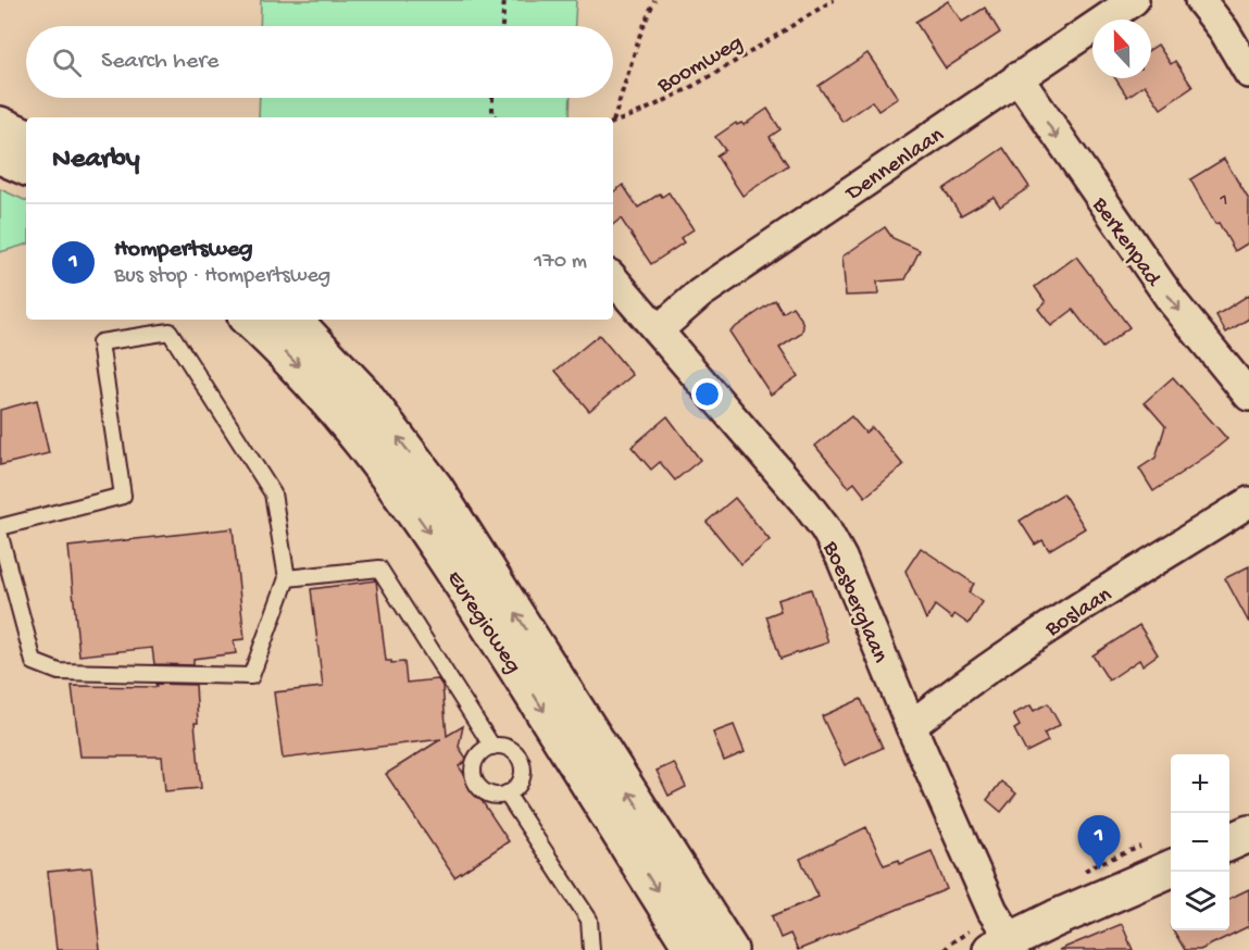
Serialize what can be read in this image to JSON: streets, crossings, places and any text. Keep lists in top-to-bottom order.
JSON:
{
  "streets": {
    "main road": ["Euregioweg"],
    "street": [
      "Dennenlaan",
      "Berkenpad",
      "Boesberglaan",
      "Boslaan"
    ],
    "path": ["Boomweg"]
  },
  "crossings": [
    ["Dennenlaan", "Berkenpad"],
    ["Dennenlaan", "Boesberglaan"],
    ["Boesberglaan", "Boslaan"]
  ],
  "one_way": ["Berkenpad"],
  "house_numbers": ["1"],
  "north": "top",
  "page": {
    "search": "Search here",
    "heading": "Nearby",
    "list": [
      {
        "mark": "1",
        "name": "Hompertsweg",
        "note": "Bus stop · Hompertsweg",
        "value": "170 m"
      }
    ],
    "map_buttons": ["+", "−"],
    "pins": "1"
  }
}
